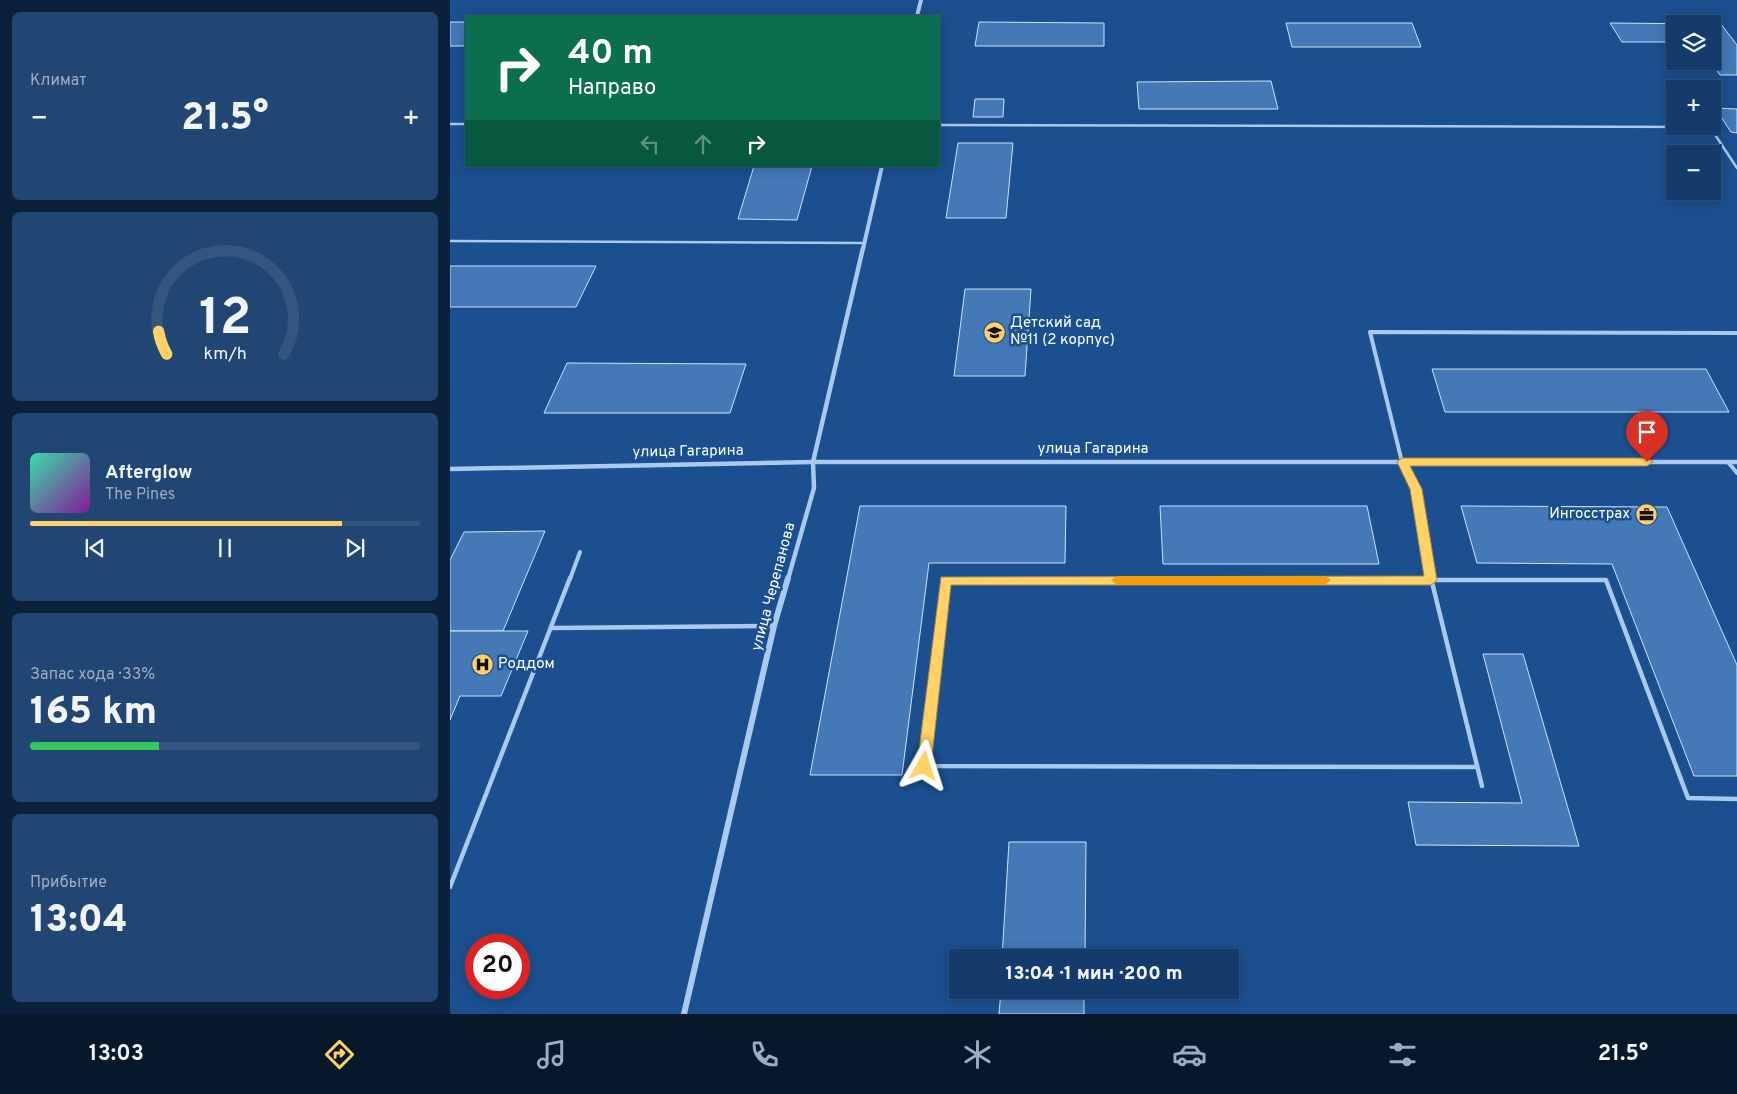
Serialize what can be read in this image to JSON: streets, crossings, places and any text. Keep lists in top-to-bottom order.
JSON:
{
  "streets": {
    "street": ["улица Гагарина", "улица Черепанова"]
  },
  "crossings": [
    ["улица Гагарина", "улица Черепанова"]
  ],
  "places": {
    "school or university": ["Детский сад №11 (2 корпус)"],
    "office": ["Ингосстрах"],
    "hospital": ["Роддом"]
  },
  "page": {
    "tile": [
      "Климат",
      ["Запас хода · 33%", "165 km"],
      ["Прибытие", "13:04"]
    ],
    "map_buttons": ["+", "−"],
    "turn": ["40 m", "Направо"],
    "heat": ["−", "21.5°", "+"],
    "song": ["Afterglow", "The Pines"],
    "limit": "20",
    "trip": "13:04 · 1 мин · 200 m",
    "tabs": ["13:03", "21.5°"],
    "gauge": ["12", "km/h"]
  }
}
